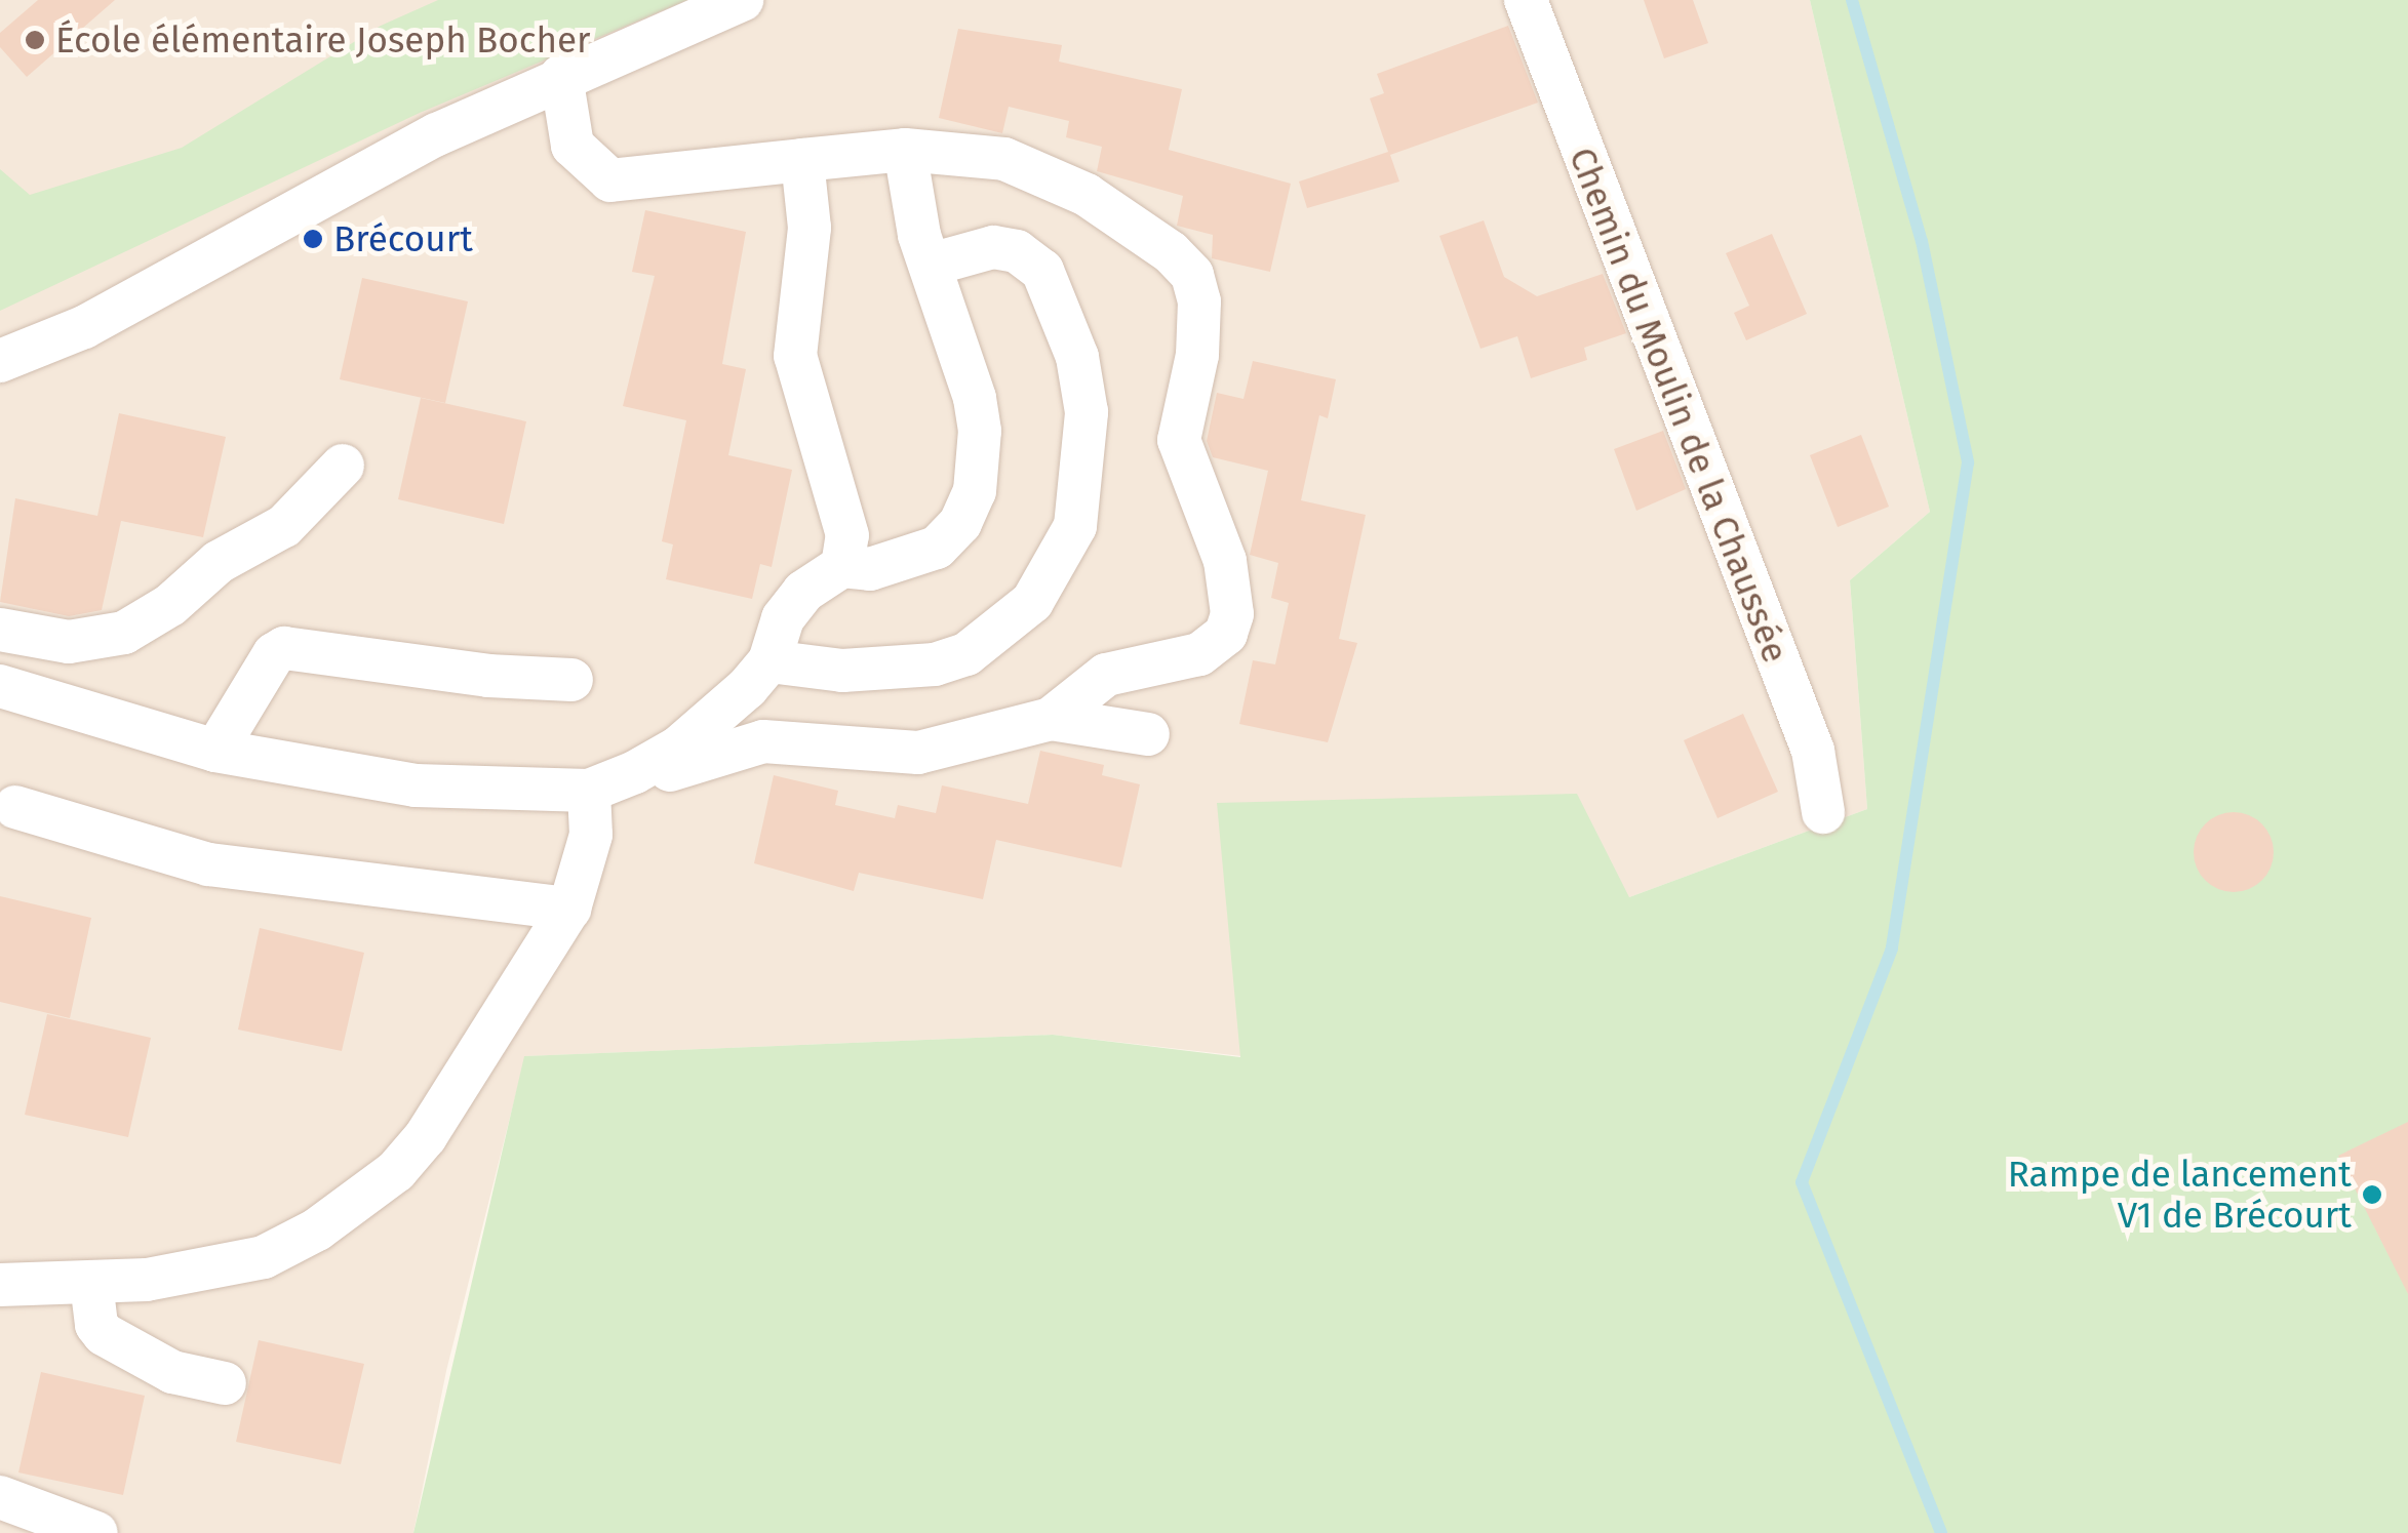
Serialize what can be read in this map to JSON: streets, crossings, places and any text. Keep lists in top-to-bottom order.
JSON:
{
  "streets": {
    "street": ["Chemin du Moulin de la Chaussée"]
  },
  "places": ["École élémentaire Joseph Bocher", "Brécourt", "Rampe de lancement V1 de Brécourt"]
}
